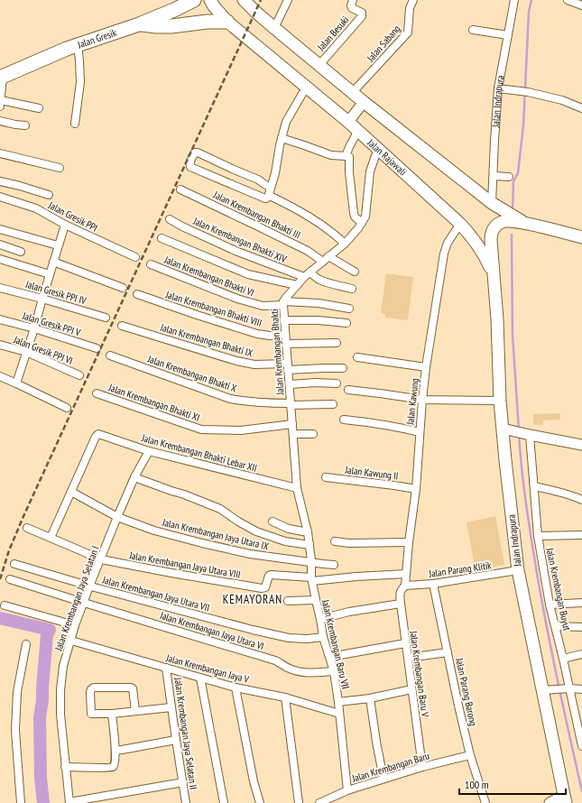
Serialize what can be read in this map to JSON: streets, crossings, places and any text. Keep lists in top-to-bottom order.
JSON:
{
  "streets": {
    "highway": ["Jalan Gresik"],
    "main road": ["Jalan Indrapura", "Jalan Rajawali"],
    "street": [
      "Jalan Besuki",
      "Jalan Sabang",
      "Jalan Krembangan Bhakti III",
      "Jalan Gresik PPI",
      "Jalan Krembangan Bhakti XIV",
      "Jalan Krembangan Bhakti VI",
      "Jalan Gresik PPI IV",
      "Jalan Krembangan Bhakti VIII",
      "Jalan Gresik PPI V",
      "Jalan Krembangan Bhakti IX",
      "Jalan Gresik PPI VI",
      "Jalan Krembangan Bhakti",
      "Jalan Krembangan Bhakti X",
      "Jalan Kawung",
      "Jalan Krembangan Bhakti XI",
      "Jalan Krembangan Bhakti Lebar XII",
      "Jalan Kawung II",
      "Jalan Krembangan Jaya Utara IX",
      "Jalan Krembangan Jaya Utara VIII",
      "Jalan Parang Klitik",
      "Jalan Krembangan Buyut",
      "Jalan Krembangan Jaya Utara VII",
      "Jalan Krembangan Jaya Selatan I",
      "Jalan Krembangan Jaya Utara VI",
      "Jalan Krembangan Baru VII",
      "Jalan Krembangan Jaya V",
      "Jalan Krembangan Baru V",
      "Jalan Parang Barong",
      "Jalan Krembangan Jaya Selatan II",
      "Jalan Krembangan Baru"
    ]
  },
  "crossings": [
    ["Jalan Indrapura", "Jalan Rajawali"],
    ["Jalan Indrapura", "Jalan Parang Klitik"],
    ["Jalan Rajawali", "Jalan Krembangan Bhakti"],
    ["Jalan Rajawali", "Jalan Kawung"],
    ["Jalan Krembangan Bhakti III", "Jalan Krembangan Bhakti"],
    ["Jalan Krembangan Bhakti XIV", "Jalan Krembangan Bhakti"],
    ["Jalan Krembangan Bhakti VI", "Jalan Krembangan Bhakti"],
    ["Jalan Krembangan Bhakti VIII", "Jalan Krembangan Bhakti"],
    ["Jalan Krembangan Bhakti IX", "Jalan Krembangan Bhakti"],
    ["Jalan Krembangan Bhakti", "Jalan Krembangan Bhakti X"],
    ["Jalan Krembangan Bhakti", "Jalan Krembangan Bhakti XI"],
    ["Jalan Krembangan Bhakti", "Jalan Krembangan Bhakti Lebar XII"],
    ["Jalan Krembangan Bhakti", "Jalan Krembangan Baru VII"],
    ["Jalan Kawung", "Jalan Kawung II"],
    ["Jalan Kawung", "Jalan Parang Klitik"],
    ["Jalan Kawung", "Jalan Krembangan Baru V"],
    ["Jalan Krembangan Bhakti Lebar XII", "Jalan Krembangan Jaya Utara IX"],
    ["Jalan Krembangan Bhakti Lebar XII", "Jalan Krembangan Jaya Selatan I"],
    ["Jalan Krembangan Jaya Utara IX", "Jalan Krembangan Jaya Selatan I"],
    ["Jalan Krembangan Jaya Utara IX", "Jalan Krembangan Baru VII"],
    ["Jalan Krembangan Jaya Utara VIII", "Jalan Krembangan Jaya Selatan I"],
    ["Jalan Krembangan Jaya Utara VIII", "Jalan Krembangan Baru VII"],
    ["Jalan Parang Klitik", "Jalan Krembangan Baru V"],
    ["Jalan Parang Klitik", "Jalan Parang Barong"],
    ["Jalan Krembangan Jaya Utara VII", "Jalan Krembangan Jaya Selatan I"],
    ["Jalan Krembangan Jaya Utara VII", "Jalan Krembangan Baru VII"],
    ["Jalan Krembangan Jaya Selatan I", "Jalan Krembangan Jaya Utara VI"],
    ["Jalan Krembangan Jaya Selatan I", "Jalan Krembangan Jaya V"],
    ["Jalan Krembangan Jaya Utara VI", "Jalan Krembangan Baru VII"],
    ["Jalan Krembangan Baru VII", "Jalan Krembangan Jaya V"],
    ["Jalan Krembangan Baru VII", "Jalan Krembangan Baru"],
    ["Jalan Krembangan Jaya V", "Jalan Krembangan Jaya Selatan II"],
    ["Jalan Krembangan Baru V", "Jalan Krembangan Baru"],
    ["Jalan Parang Barong", "Jalan Krembangan Baru"]
  ],
  "districts": ["KEMAYORAN"],
  "scale_bar": "100 m"
}
